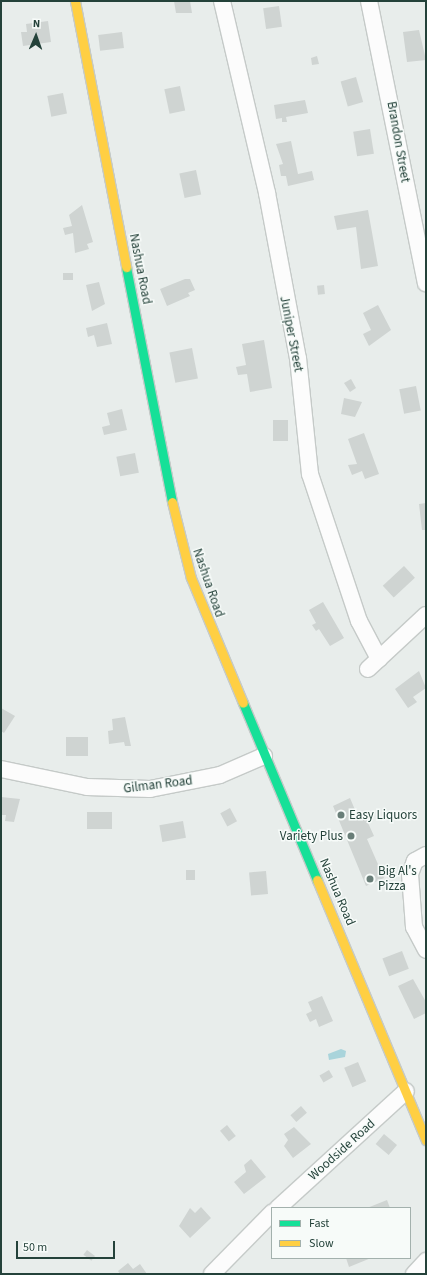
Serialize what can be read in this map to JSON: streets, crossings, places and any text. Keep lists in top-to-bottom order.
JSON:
{
  "streets": {
    "main road": ["Nashua Road"],
    "street": [
      "Brandon Street",
      "Juniper Street",
      "Gilman Road",
      "Woodside Road"
    ]
  },
  "crossings": [
    ["Nashua Road", "Gilman Road"],
    ["Nashua Road", "Woodside Road"]
  ],
  "places": ["Easy Liquors", "Variety Plus", "Big Al's Pizza"],
  "legend": ["Fast", "Slow"],
  "scale_bar": "50 m",
  "north": "top"
}
